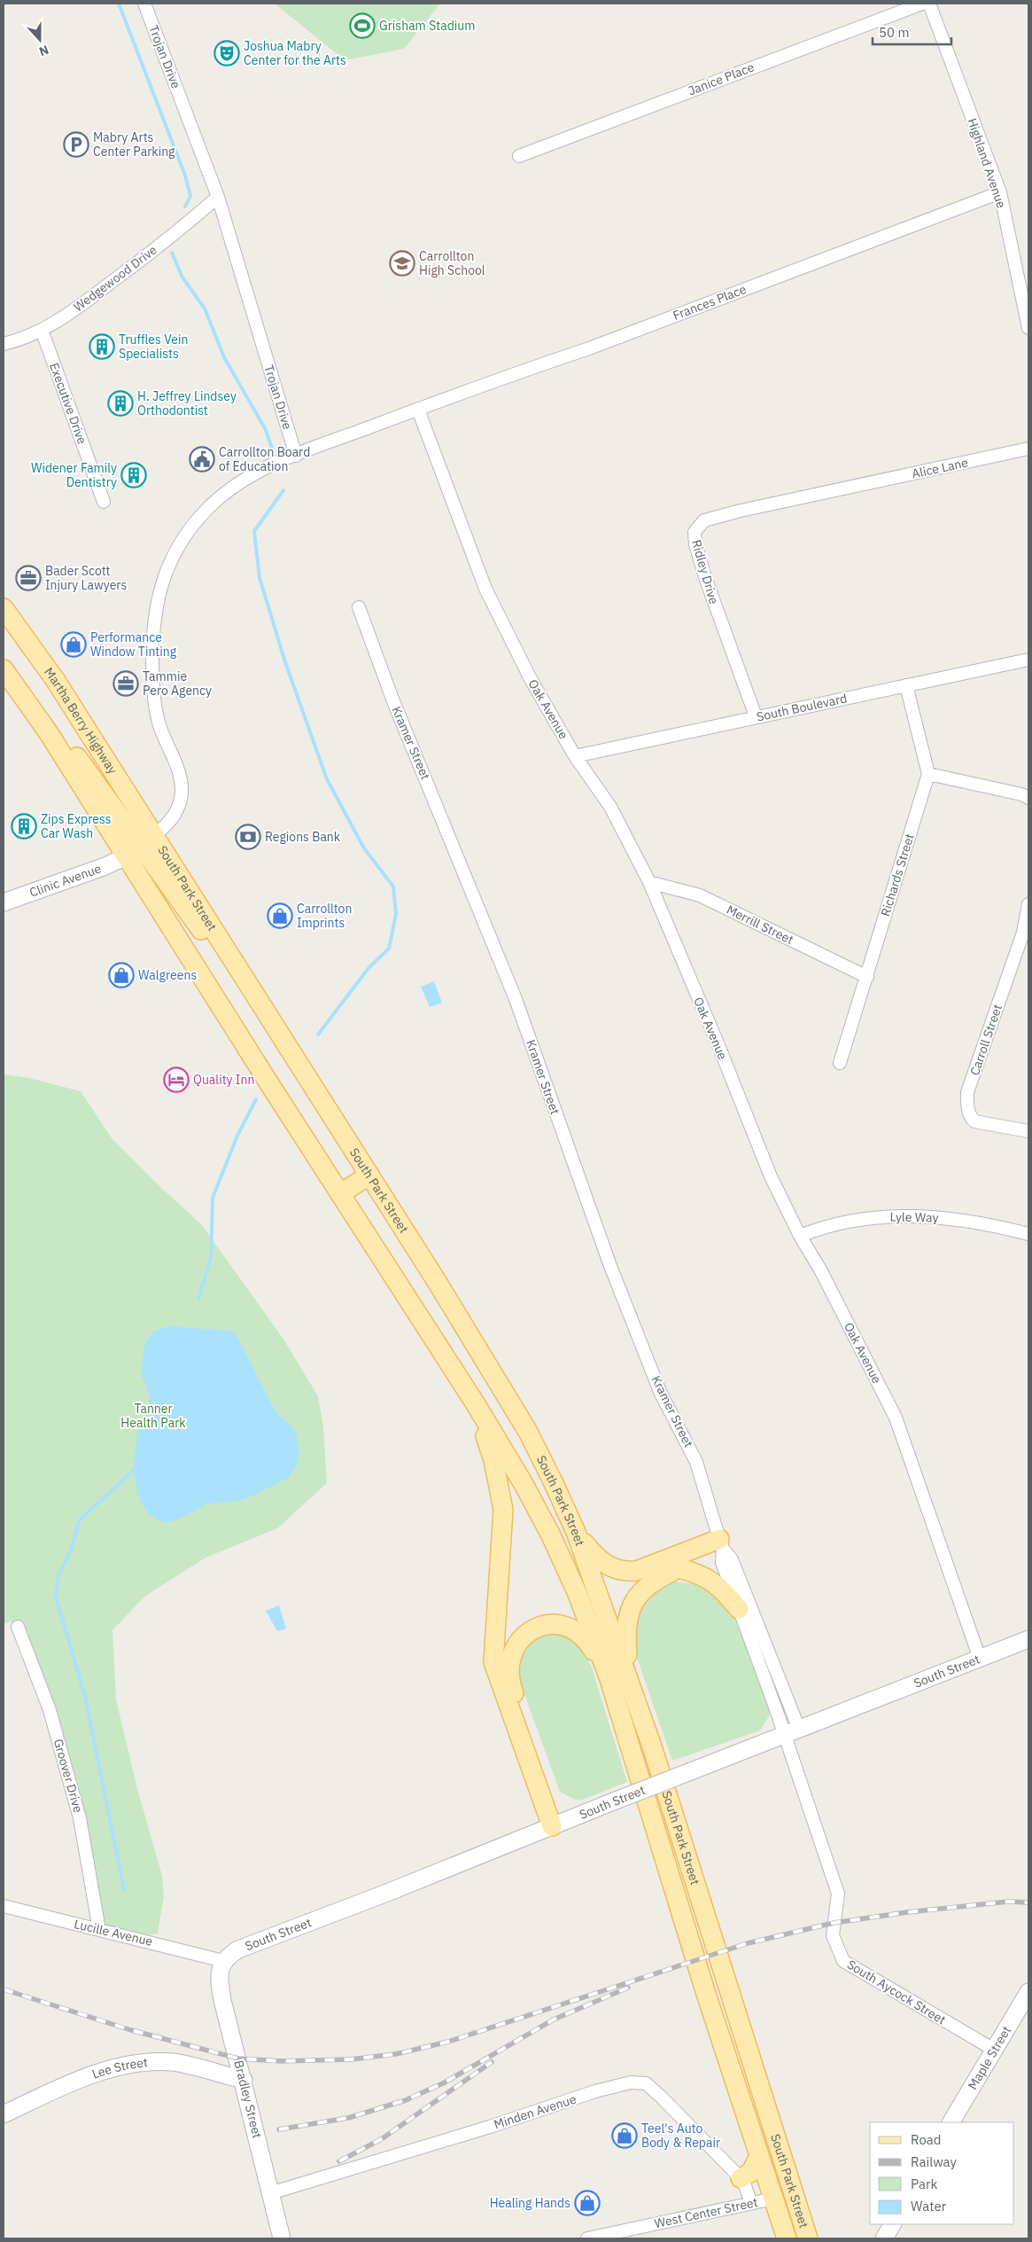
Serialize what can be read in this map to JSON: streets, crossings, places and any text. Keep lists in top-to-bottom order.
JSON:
{
  "streets": {
    "main road": ["Martha Berry Highway", "South Park Street"],
    "street": [
      "Trojan Drive",
      "Janice Place",
      "Highland Avenue",
      "Wedgewood Drive",
      "Frances Place",
      "Executive Drive",
      "Alice Lane",
      "Ridley Drive",
      "South Boulevard",
      "Oak Avenue",
      "Kramer Street",
      "Richards Street",
      "Clinic Avenue",
      "Merrill Street",
      "Carroll Street",
      "Lyle Way",
      "South Street",
      "Groover Drive",
      "Lucille Avenue",
      "South Aycock Street",
      "Maple Street",
      "Lee Street",
      "Bradley Street",
      "Minden Avenue",
      "West Center Street"
    ]
  },
  "crossings": [
    ["Trojan Drive", "Wedgewood Drive"],
    ["Trojan Drive", "Frances Place"],
    ["Highland Avenue", "Frances Place"],
    ["Wedgewood Drive", "Executive Drive"],
    ["Frances Place", "Oak Avenue"],
    ["Alice Lane", "Ridley Drive"],
    ["Ridley Drive", "South Boulevard"],
    ["South Boulevard", "Oak Avenue"],
    ["Oak Avenue", "Merrill Street"],
    ["Oak Avenue", "Lyle Way"],
    ["Oak Avenue", "South Street"],
    ["Martha Berry Highway", "South Park Street"],
    ["Kramer Street", "South Street"],
    ["Kramer Street", "South Aycock Street"],
    ["Richards Street", "Merrill Street"],
    ["Clinic Avenue", "South Park Street"],
    ["South Park Street", "West Center Street"],
    ["South Street", "Lucille Avenue"],
    ["South Street", "South Aycock Street"],
    ["South Street", "Bradley Street"],
    ["Groover Drive", "Lucille Avenue"],
    ["Lucille Avenue", "Bradley Street"],
    ["South Aycock Street", "Maple Street"],
    ["Lee Street", "Bradley Street"],
    ["Bradley Street", "Minden Avenue"],
    ["Minden Avenue", "West Center Street"]
  ],
  "parks": ["Tanner Health Park"],
  "places": {
    "sports": ["Grisham Stadium"],
    "theatre": ["Joshua Mabry Center for the Arts"],
    "parking": ["Mabry Arts Center Parking"],
    "school or university": ["Carrollton High School"],
    "building": [
      "Truffles Vein Specialists",
      "H. Jeffrey Lindsey Orthodontist",
      "Widener Family Dentistry",
      "Zips Express Car Wash"
    ],
    "public building": ["Carrollton Board of Education"],
    "office": ["Bader Scott Injury Lawyers", "Tammie Pero Agency"],
    "shop": [
      "Performance Window Tinting",
      "Carrollton Imprints",
      "Walgreens",
      "Teel's Auto Body & Repair",
      "Healing Hands"
    ],
    "bank": ["Regions Bank"],
    "hotel": ["Quality Inn"]
  },
  "legend": [
    "Road",
    "Railway",
    "Park",
    "Water"
  ],
  "scale_bar": "50 m",
  "north": "bottom"
}
